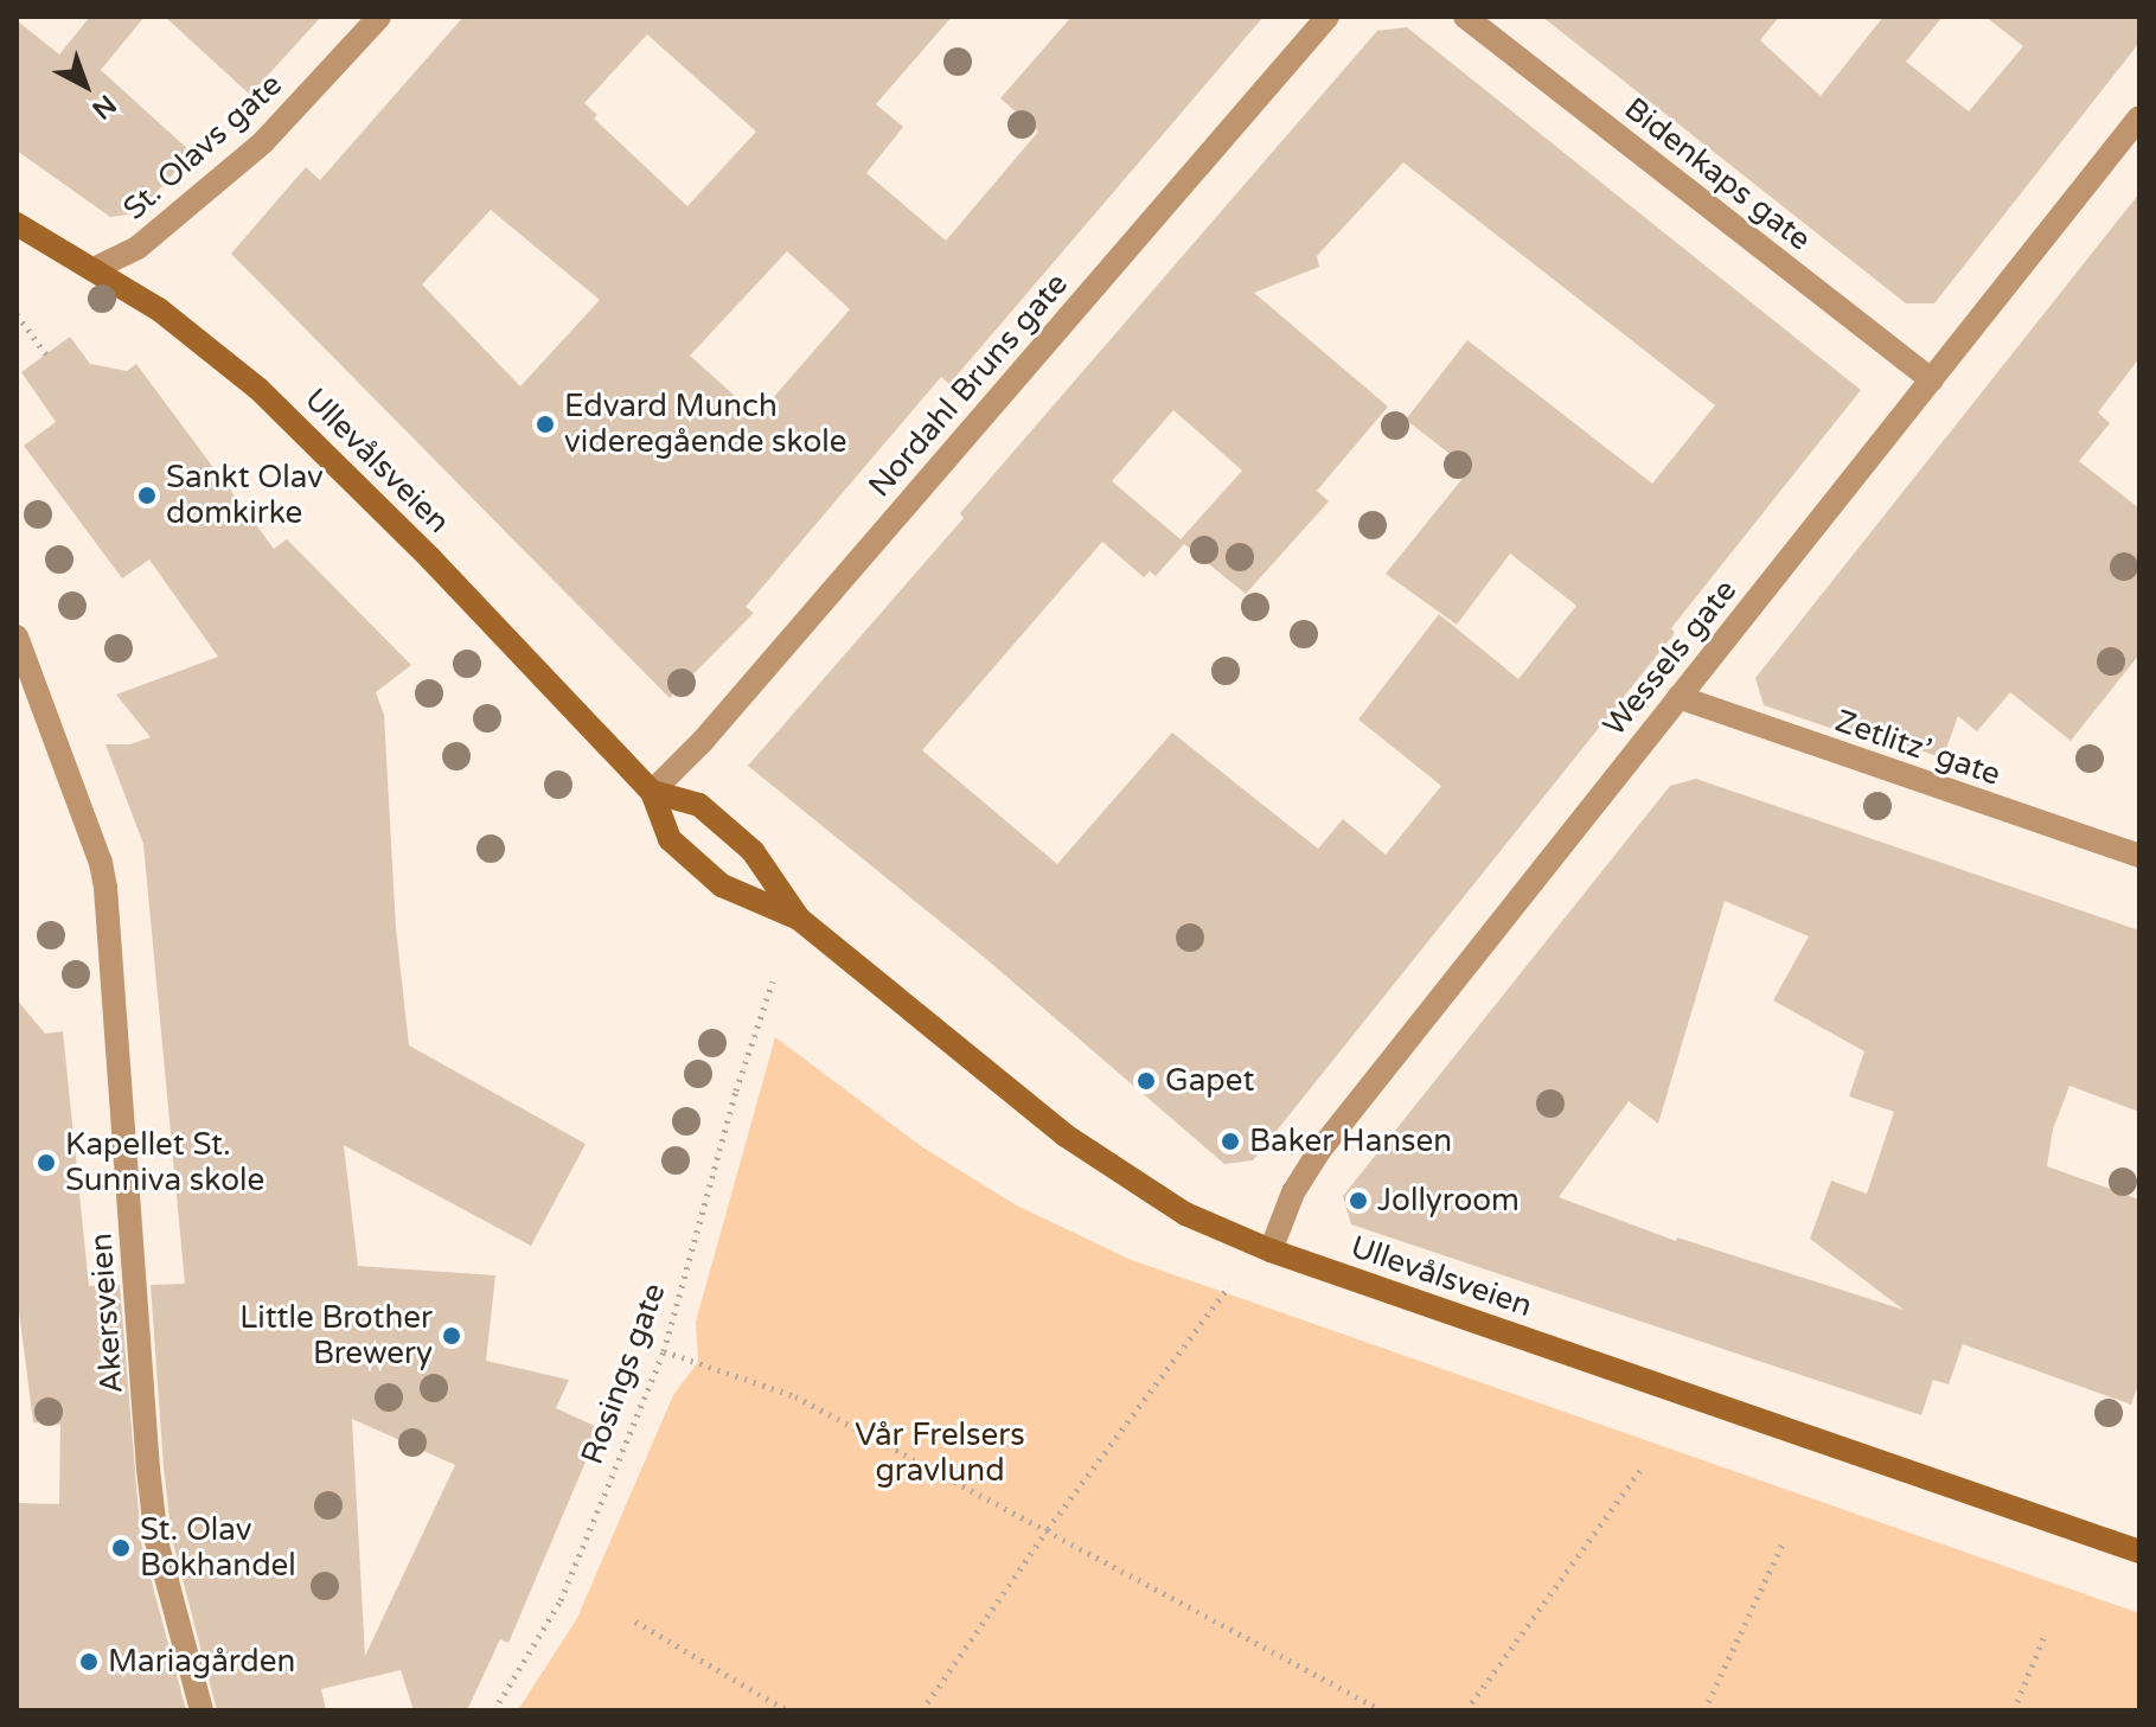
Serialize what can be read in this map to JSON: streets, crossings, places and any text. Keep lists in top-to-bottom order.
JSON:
{
  "streets": {
    "main road": ["Ullevålsveien"],
    "street": [
      "St. Olavs gate",
      "Bidenkaps gate",
      "Nordahl Bruns gate",
      "Wessels gate",
      "Zetlitz’ gate",
      "Akersveien"
    ],
    "path": ["Rosings gate"]
  },
  "crossings": [
    ["St. Olavs gate", "Ullevålsveien"],
    ["Bidenkaps gate", "Wessels gate"],
    ["Nordahl Bruns gate", "Ullevålsveien"],
    ["Ullevålsveien", "Wessels gate"],
    ["Wessels gate", "Zetlitz’ gate"]
  ],
  "parks": ["Vår Frelsers gravlund"],
  "places": [
    "Edvard Munch videregående skole",
    "Sankt Olav domkirke",
    "Gapet",
    "Baker Hansen",
    "Kapellet St. Sunniva skole",
    "Jollyroom",
    "Little Brother Brewery",
    "St. Olav Bokhandel",
    "Mariagården"
  ],
  "north": "bottom right"
}
